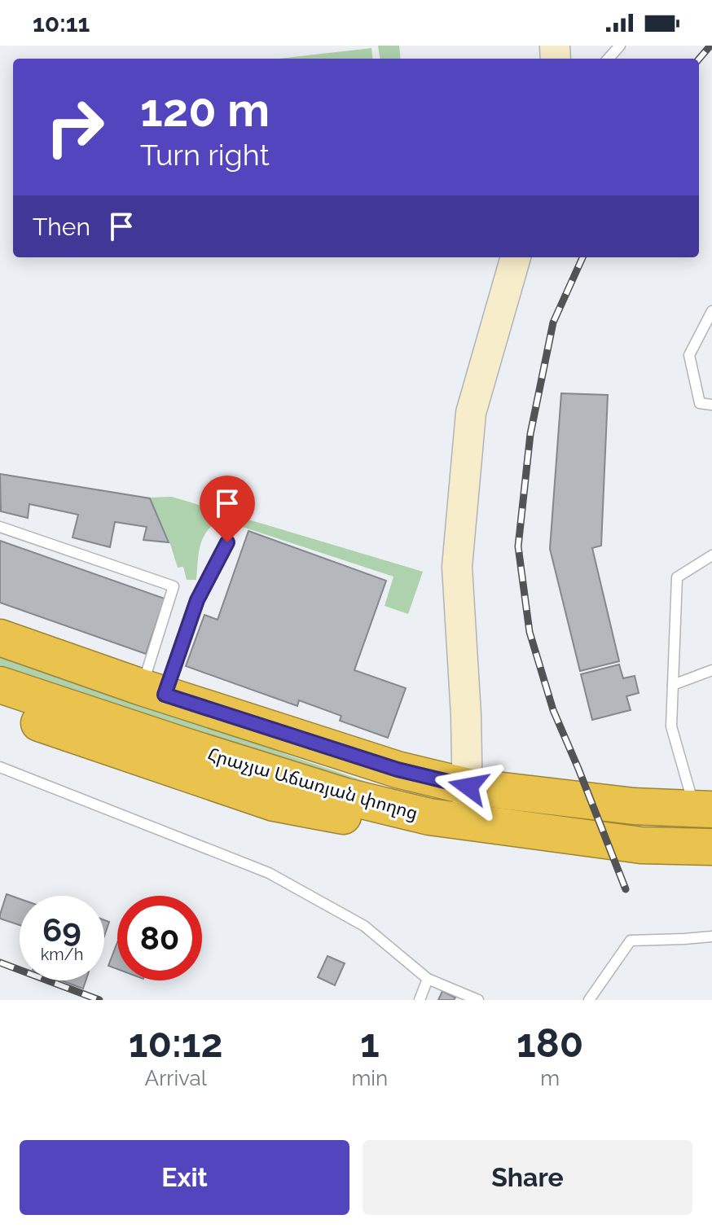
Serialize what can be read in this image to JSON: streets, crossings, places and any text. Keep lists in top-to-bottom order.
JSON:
{
  "streets": {
    "highway": ["Հրաչյա Աճառյան փողոց"]
  },
  "page": {
    "status": "10:11",
    "turn": ["120 m", "Turn right"],
    "then": "Then",
    "speed": "69 km/h",
    "limit": "80",
    "eta": [
      "10:12",
      "Arrival",
      "1",
      "min",
      "180",
      "m"
    ],
    "buttons": ["Exit", "Share"]
  }
}
